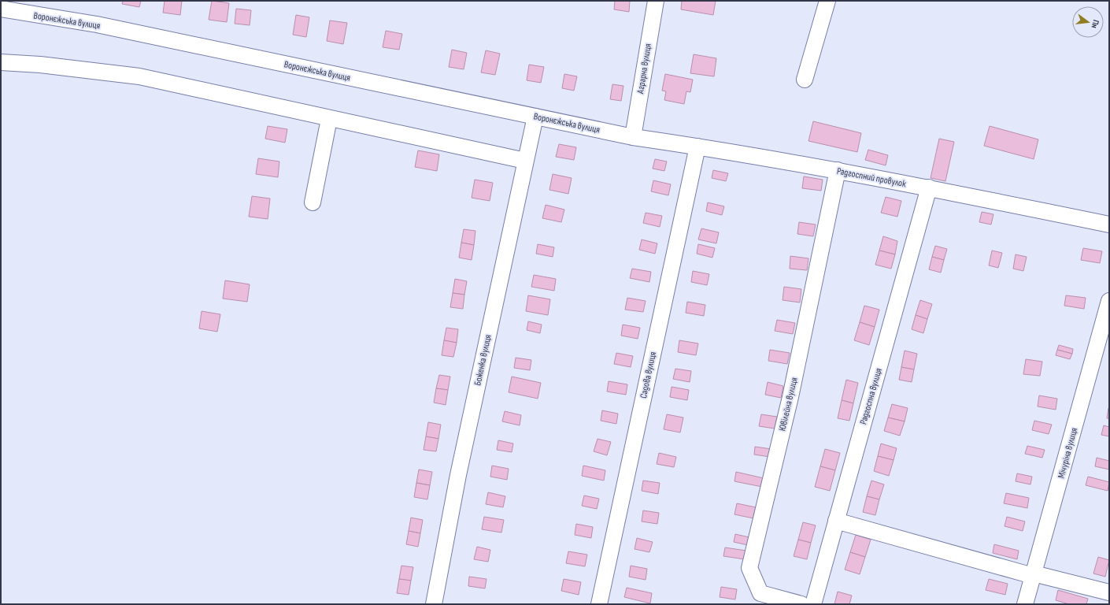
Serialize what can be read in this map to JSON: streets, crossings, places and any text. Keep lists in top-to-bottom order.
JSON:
{
  "streets": {
    "street": [
      "Воронєжська вулиця",
      "Аграрна вулиця",
      "Радгоспний провулок",
      "Боженка вулиця",
      "Садова вулиця",
      "Радгоспна вулиця",
      "Ювілейна вулиця",
      "Мічуріна вулиця"
    ]
  },
  "crossings": [
    ["Воронєжська вулиця", "Аграрна вулиця"],
    ["Воронєжська вулиця", "Радгоспний провулок"],
    ["Воронєжська вулиця", "Боженка вулиця"],
    ["Аграрна вулиця", "Радгоспний провулок"],
    ["Радгоспний провулок", "Садова вулиця"],
    ["Радгоспний провулок", "Радгоспна вулиця"],
    ["Радгоспний провулок", "Ювілейна вулиця"]
  ],
  "north": "right"
}
